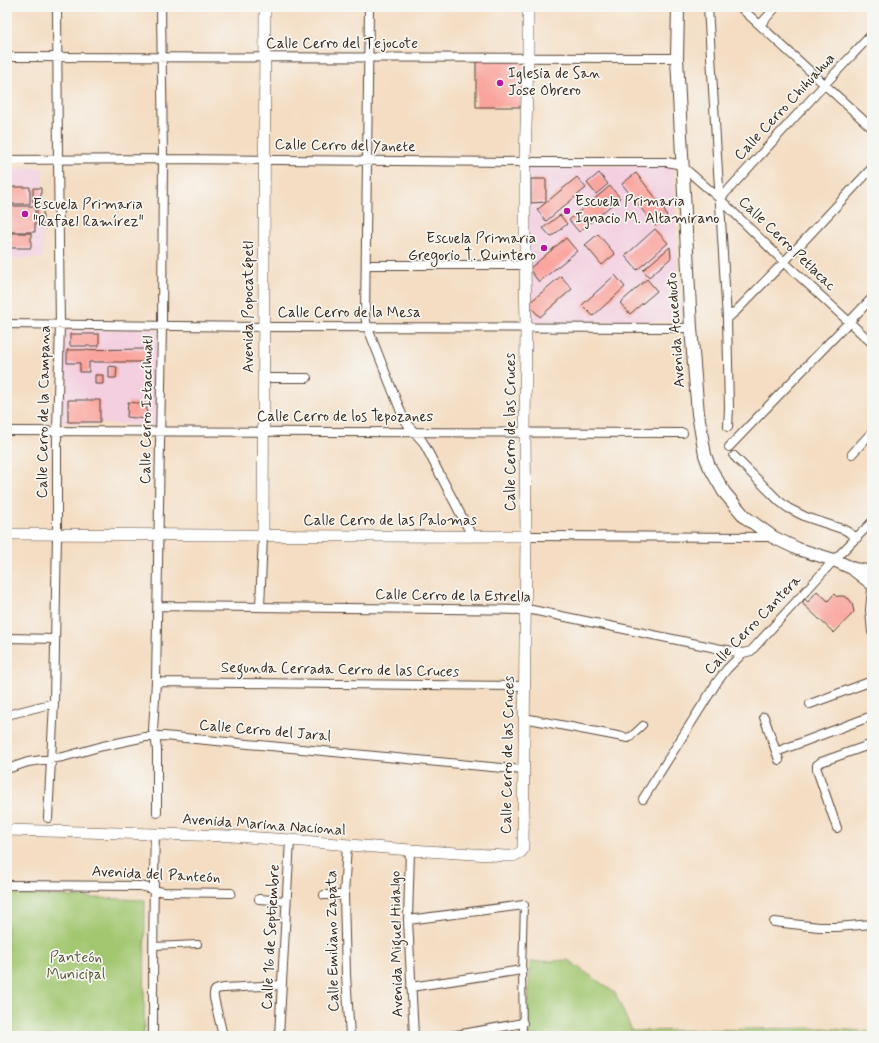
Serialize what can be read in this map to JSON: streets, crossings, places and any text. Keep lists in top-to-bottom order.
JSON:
{
  "streets": {
    "main road": ["Avenida Acueducto"],
    "street": [
      "Calle Cerro del Tejocote",
      "Calle Cerro Chihuahua",
      "Calle Cerro del Yanete",
      "Calle Cerro Petlacac",
      "Avenida Popocatépetl",
      "Calle Cerro de la Mesa",
      "Calle Cerro Iztaccíhuatl",
      "Calle Cerro de la Campana",
      "Calle Cerro de los Tepozanes",
      "Calle Cerro de las Cruces",
      "Calle Cerro de las Palomas",
      "Calle Cerro de la Estrella",
      "Calle Cerro Cantera",
      "Segunda Cerrada Cerro de las Cruces",
      "Calle Cerro del Jaral",
      "Avenida Marina Nacional",
      "Avenida del Panteón",
      "Calle 16 de Septiembre",
      "Calle Emiliano Zapata",
      "Avenida Miguel Hidalgo"
    ]
  },
  "crossings": [
    ["Calle Cerro del Tejocote", "Avenida Popocatépetl"],
    ["Calle Cerro del Tejocote", "Avenida Acueducto"],
    ["Calle Cerro del Tejocote", "Calle Cerro Iztaccíhuatl"],
    ["Calle Cerro del Tejocote", "Calle Cerro de la Campana"],
    ["Calle Cerro del Tejocote", "Calle Cerro de las Cruces"],
    ["Calle Cerro Chihuahua", "Calle Cerro Petlacac"],
    ["Calle Cerro del Yanete", "Calle Cerro Petlacac"],
    ["Calle Cerro del Yanete", "Avenida Popocatépetl"],
    ["Calle Cerro del Yanete", "Avenida Acueducto"],
    ["Calle Cerro del Yanete", "Calle Cerro Iztaccíhuatl"],
    ["Calle Cerro del Yanete", "Calle Cerro de la Campana"],
    ["Calle Cerro del Yanete", "Calle Cerro de las Cruces"],
    ["Calle Cerro Petlacac", "Avenida Acueducto"],
    ["Avenida Popocatépetl", "Calle Cerro de la Mesa"],
    ["Avenida Popocatépetl", "Calle Cerro de los Tepozanes"],
    ["Avenida Popocatépetl", "Calle Cerro de las Palomas"],
    ["Avenida Popocatépetl", "Calle Cerro de la Estrella"],
    ["Calle Cerro de la Mesa", "Avenida Acueducto"],
    ["Calle Cerro de la Mesa", "Calle Cerro Iztaccíhuatl"],
    ["Calle Cerro de la Mesa", "Calle Cerro de la Campana"],
    ["Calle Cerro de la Mesa", "Calle Cerro de las Cruces"],
    ["Avenida Acueducto", "Calle Cerro de las Palomas"],
    ["Avenida Acueducto", "Calle Cerro Cantera"],
    ["Calle Cerro Iztaccíhuatl", "Calle Cerro de los Tepozanes"],
    ["Calle Cerro Iztaccíhuatl", "Calle Cerro de las Palomas"],
    ["Calle Cerro Iztaccíhuatl", "Calle Cerro de la Estrella"],
    ["Calle Cerro Iztaccíhuatl", "Segunda Cerrada Cerro de las Cruces"],
    ["Calle Cerro Iztaccíhuatl", "Calle Cerro del Jaral"],
    ["Calle Cerro de la Campana", "Calle Cerro de los Tepozanes"],
    ["Calle Cerro de la Campana", "Calle Cerro de las Palomas"],
    ["Calle Cerro de la Campana", "Calle Cerro del Jaral"],
    ["Calle Cerro de los Tepozanes", "Calle Cerro de las Cruces"],
    ["Calle Cerro de las Cruces", "Calle Cerro de las Palomas"],
    ["Calle Cerro de las Cruces", "Calle Cerro de la Estrella"],
    ["Calle Cerro de las Cruces", "Segunda Cerrada Cerro de las Cruces"],
    ["Calle Cerro de las Cruces", "Calle Cerro del Jaral"],
    ["Calle Cerro de las Cruces", "Avenida Marina Nacional"],
    ["Calle Cerro de la Estrella", "Calle Cerro Cantera"],
    ["Avenida Marina Nacional", "Calle 16 de Septiembre"],
    ["Avenida Marina Nacional", "Calle Emiliano Zapata"],
    ["Avenida Marina Nacional", "Avenida Miguel Hidalgo"]
  ],
  "parks": ["Panteón Municipal"],
  "places": [
    "Iglesia de San Jose Obrero",
    "Escuela Primaria Ignacio M. Altamirano",
    "Escuela Primaria \"Rafael Ramírez\"",
    "Escuela Primaria Gregorio T. Quintero"
  ]
}
